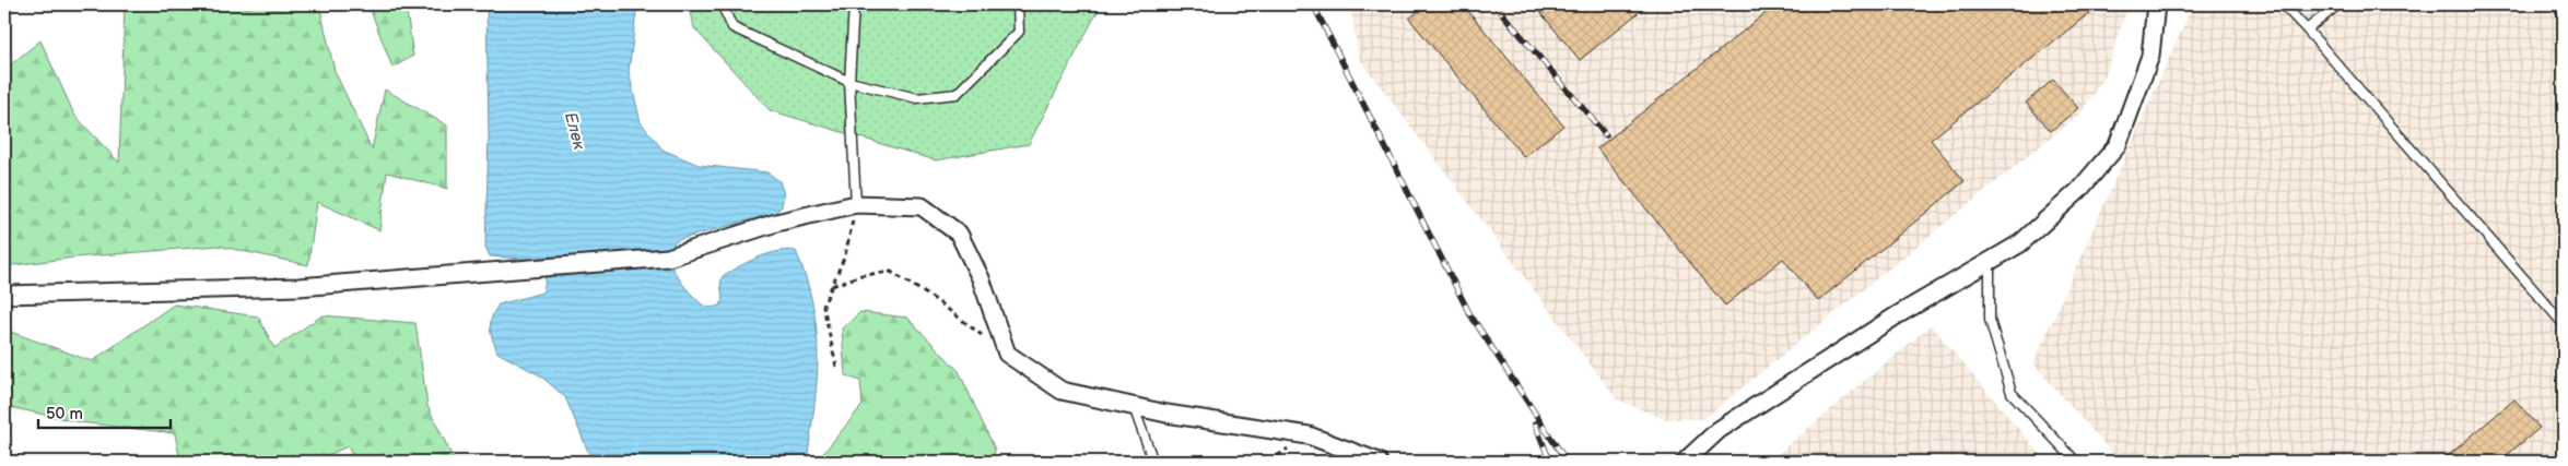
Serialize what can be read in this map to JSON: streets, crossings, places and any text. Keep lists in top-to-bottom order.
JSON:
{
  "water": ["Елек"],
  "scale_bar": "50 m"
}
